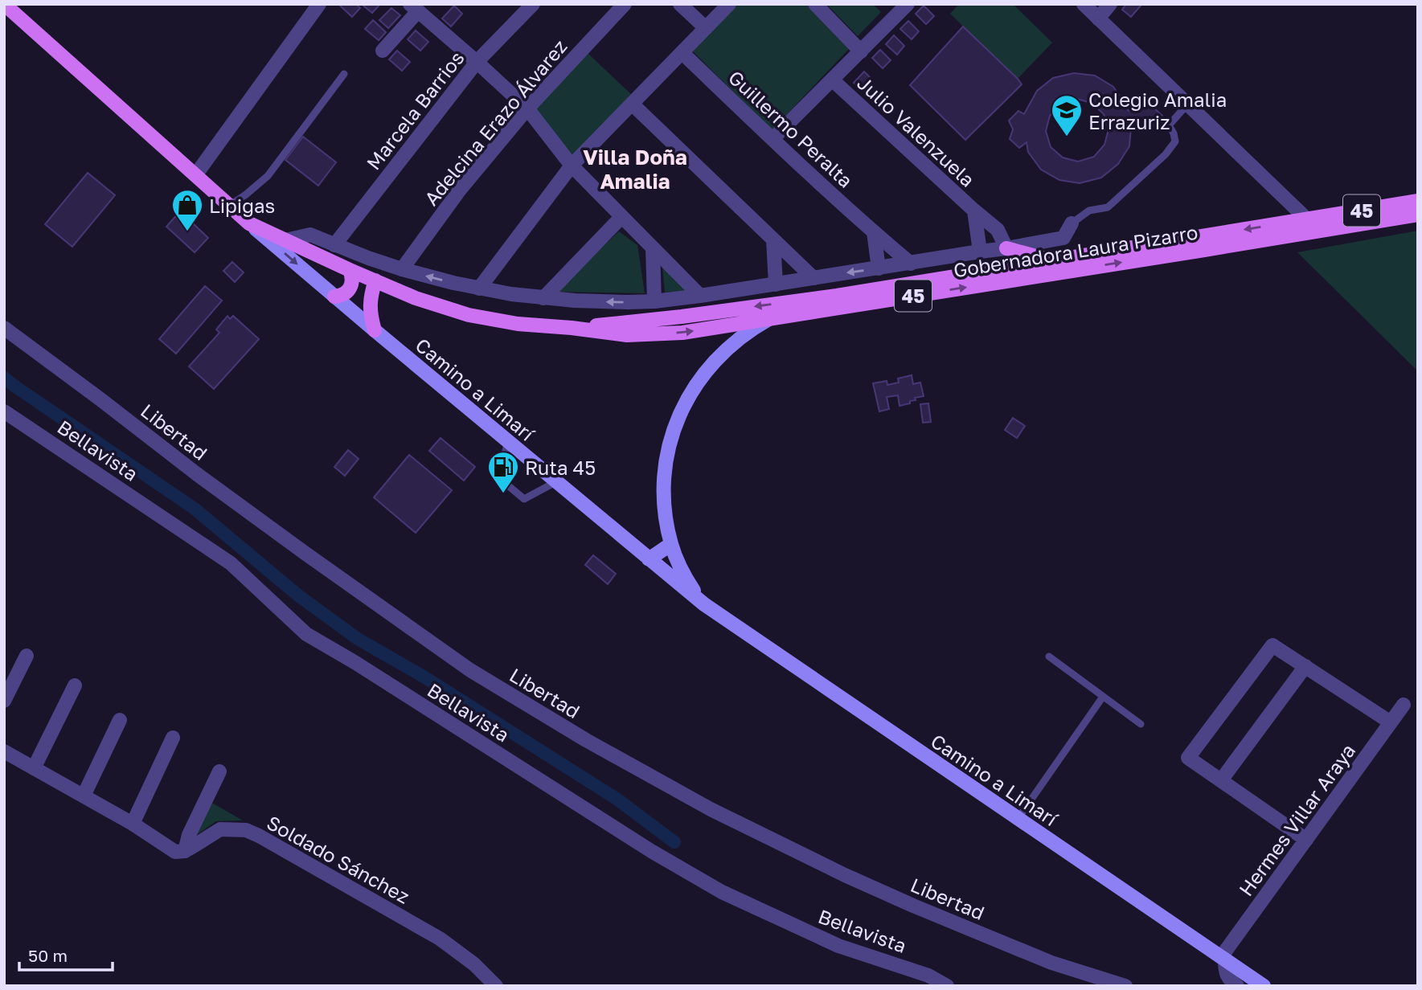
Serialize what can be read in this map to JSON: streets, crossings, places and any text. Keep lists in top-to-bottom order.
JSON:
{
  "streets": {
    "main road": ["45", "Gobernadora Laura Pizarro", "Camino a Limarí"],
    "street": [
      "Marcela Barrios",
      "Adelcina Erazo Álvarez",
      "Guillermo Peralta",
      "Julio Valenzuela",
      "Libertad",
      "Bellavista",
      "Hermes Villar Araya",
      "Soldado Sánchez"
    ]
  },
  "crossings": [
    ["Marcela Barrios", "Gobernadora Laura Pizarro"],
    ["Adelcina Erazo Álvarez", "Gobernadora Laura Pizarro"],
    ["Guillermo Peralta", "Gobernadora Laura Pizarro"],
    ["Julio Valenzuela", "Gobernadora Laura Pizarro"],
    ["Gobernadora Laura Pizarro", "Camino a Limarí"],
    ["Camino a Limarí", "Hermes Villar Araya"]
  ],
  "districts": ["Villa Doña Amalia"],
  "places": {
    "school or university": ["Colegio Amalia Errazuriz"],
    "shop": ["Lipigas"],
    "fuel station": ["Ruta 45"]
  },
  "scale_bar": "50 m"
}
